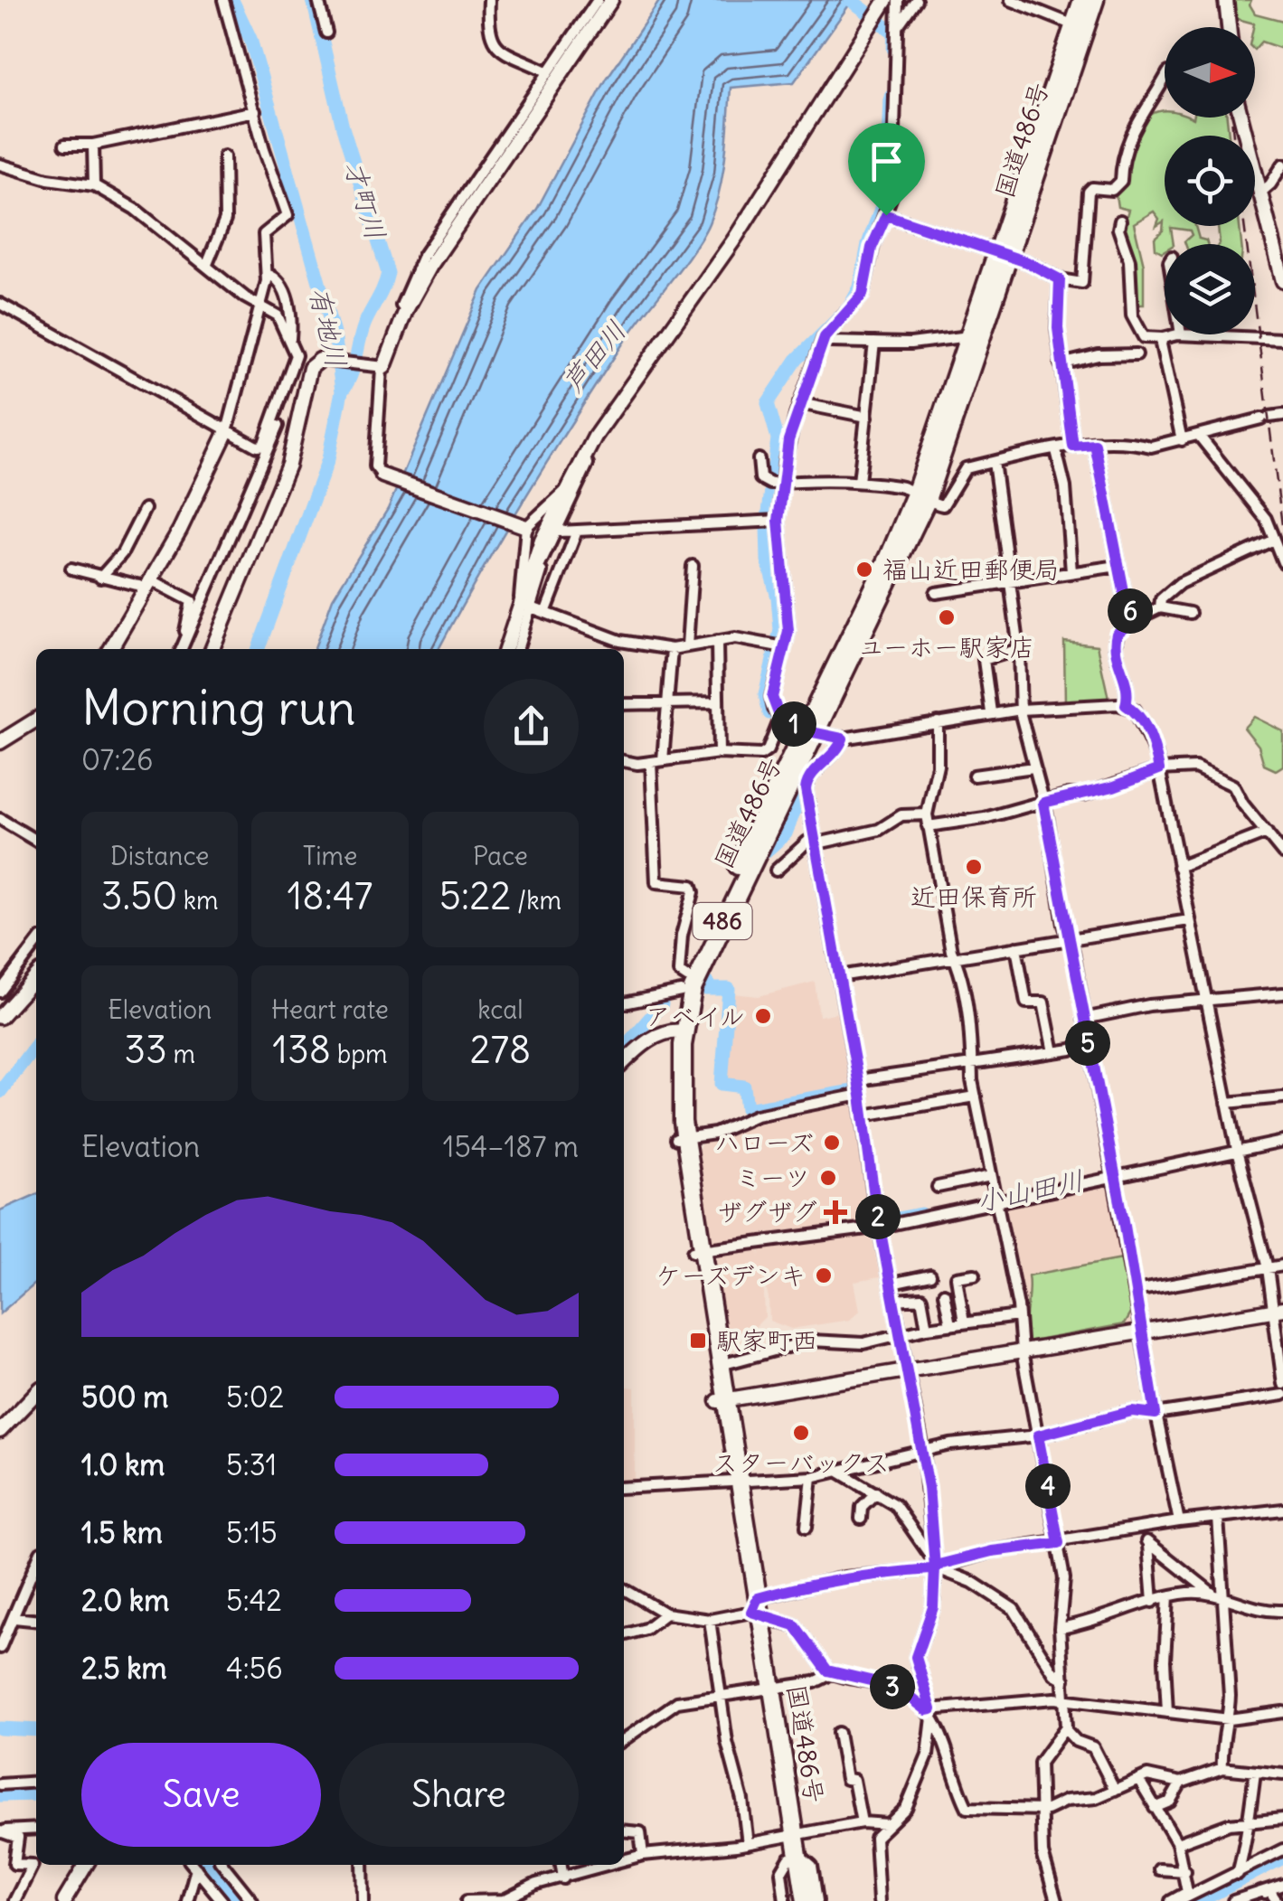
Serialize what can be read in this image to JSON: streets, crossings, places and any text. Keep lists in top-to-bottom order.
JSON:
{
  "streets": {
    "highway": ["国道486号", "486"]
  },
  "water": [
    "才町川",
    "有地川",
    "芦田川",
    "小山田川"
  ],
  "places": {
    "other": [
      "福山近田郵便局",
      "ユーホー駅家店",
      "近田保育所",
      "アベイル",
      "ハローズ",
      "ミーツ",
      "ケーズデンキ",
      "スターバックス"
    ],
    "health": ["ザグザグ"],
    "transit": ["駅家町西"]
  },
  "north": "right",
  "page": {
    "pins": [
      "6",
      "1",
      "5",
      "2",
      "4",
      "3"
    ],
    "heading": ["Morning run", "07:26"],
    "stats": [
      ["Distance", "3.50 km"],
      ["Time", "18:47"],
      ["Pace", "5:22 /km"],
      ["Elevation", "33 m"],
      ["Heart rate", "138 bpm"],
      ["kcal", "278"]
    ],
    "chart": ["Elevation", "154–187 m"],
    "list": [
      {
        "name": "500 m",
        "note": "5:02"
      },
      {
        "name": "1.0 km",
        "note": "5:31"
      },
      {
        "name": "1.5 km",
        "note": "5:15"
      },
      {
        "name": "2.0 km",
        "note": "5:42"
      },
      {
        "name": "2.5 km",
        "note": "4:56"
      }
    ],
    "buttons": ["Save", "Share"]
  }
}
